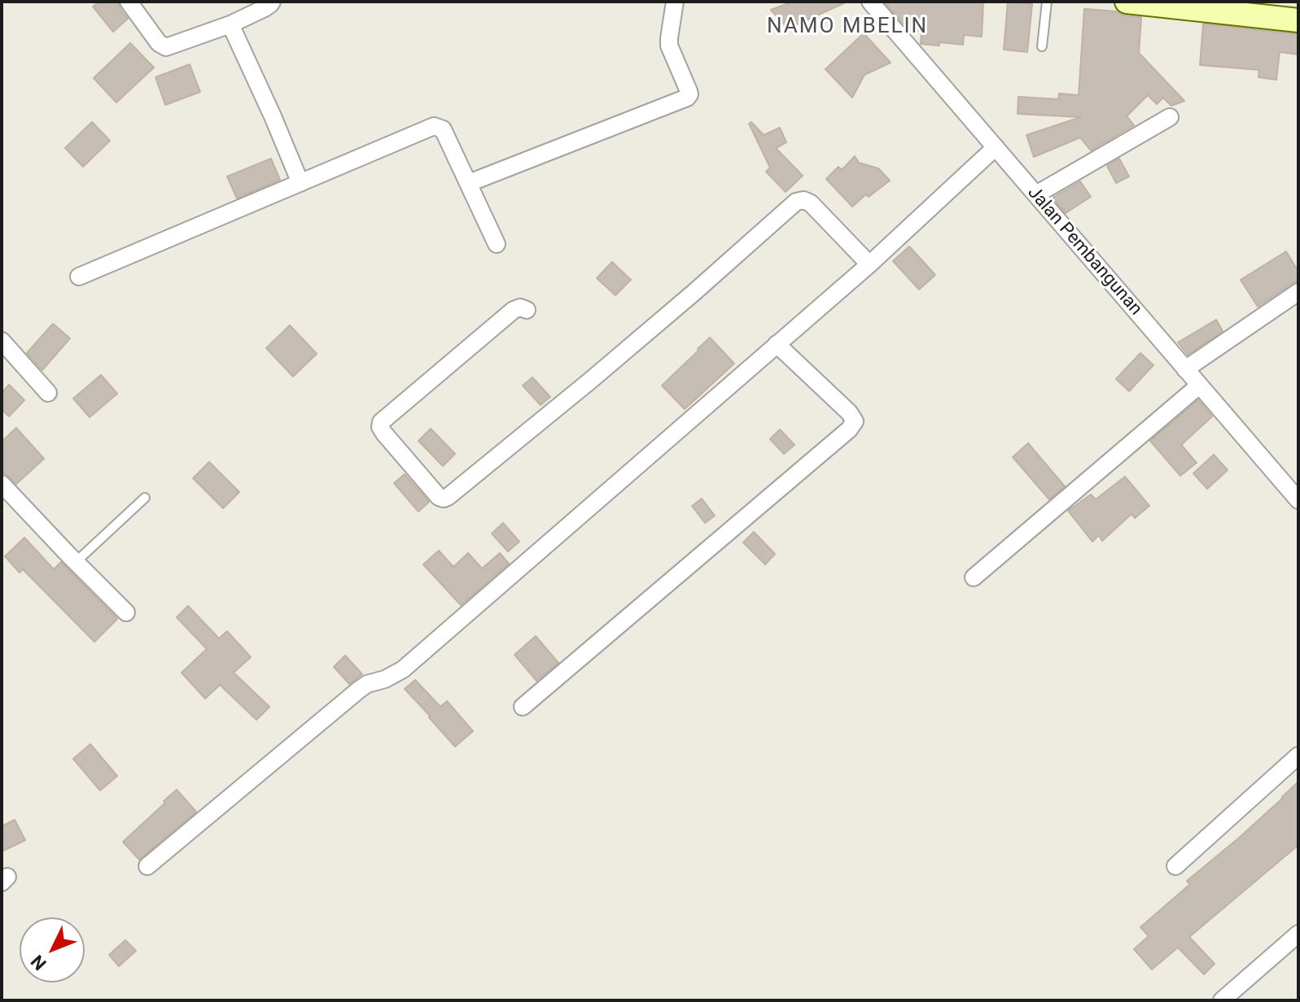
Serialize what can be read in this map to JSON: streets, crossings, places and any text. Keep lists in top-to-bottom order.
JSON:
{
  "streets": {
    "street": ["Jalan Pembangunan"]
  },
  "districts": ["NAMO MBELIN"],
  "north": "bottom left"
}
